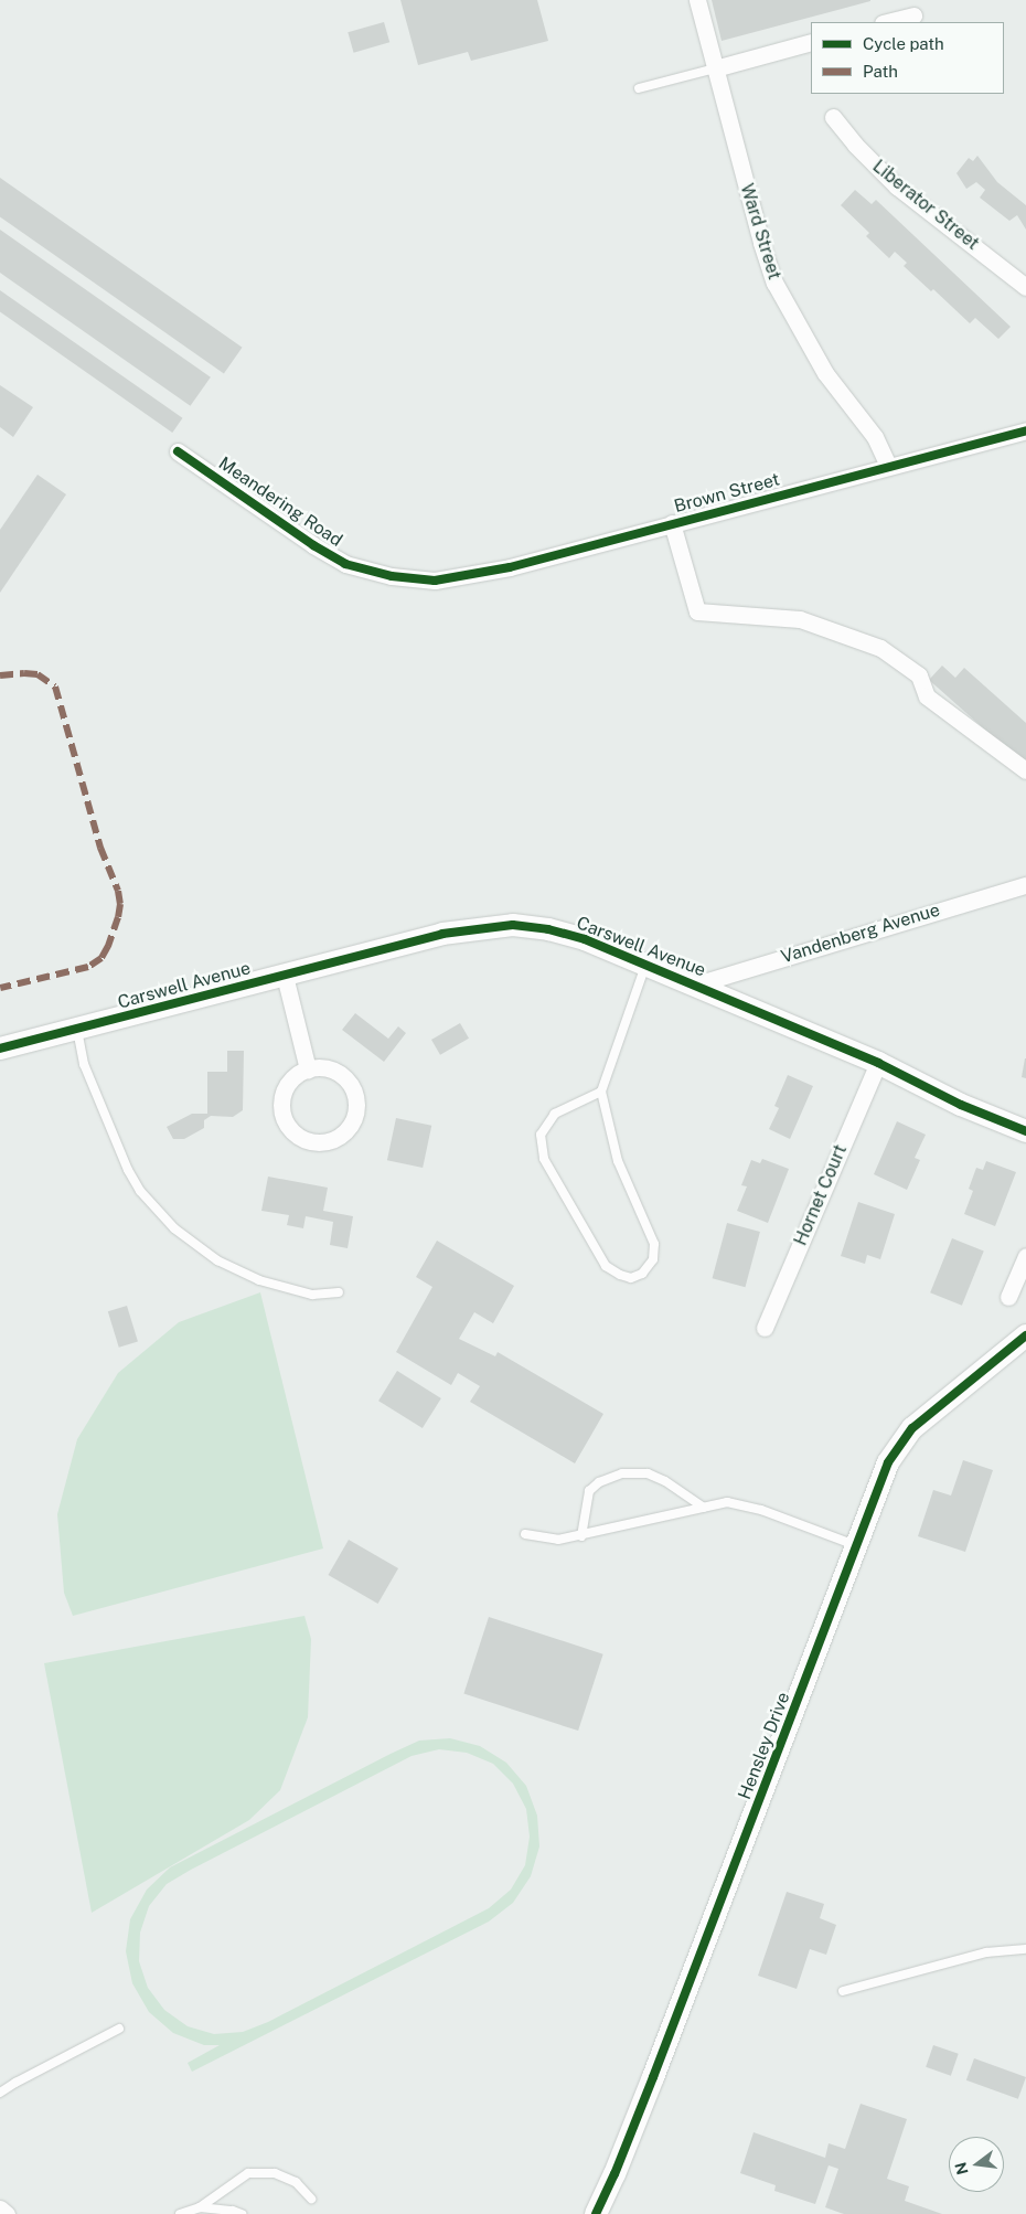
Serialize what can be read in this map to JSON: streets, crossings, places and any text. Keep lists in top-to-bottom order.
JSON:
{
  "streets": {
    "street": [
      "Liberator Street",
      "Ward Street",
      "Brown Street",
      "Meandering Road",
      "Vandenberg Avenue",
      "Carswell Avenue",
      "Hornet Court",
      "Hensley Drive"
    ]
  },
  "crossings": [
    ["Ward Street", "Brown Street"],
    ["Brown Street", "Meandering Road"],
    ["Vandenberg Avenue", "Carswell Avenue"],
    ["Carswell Avenue", "Hornet Court"]
  ],
  "legend": ["Cycle path", "Path"],
  "north": "left"
}
